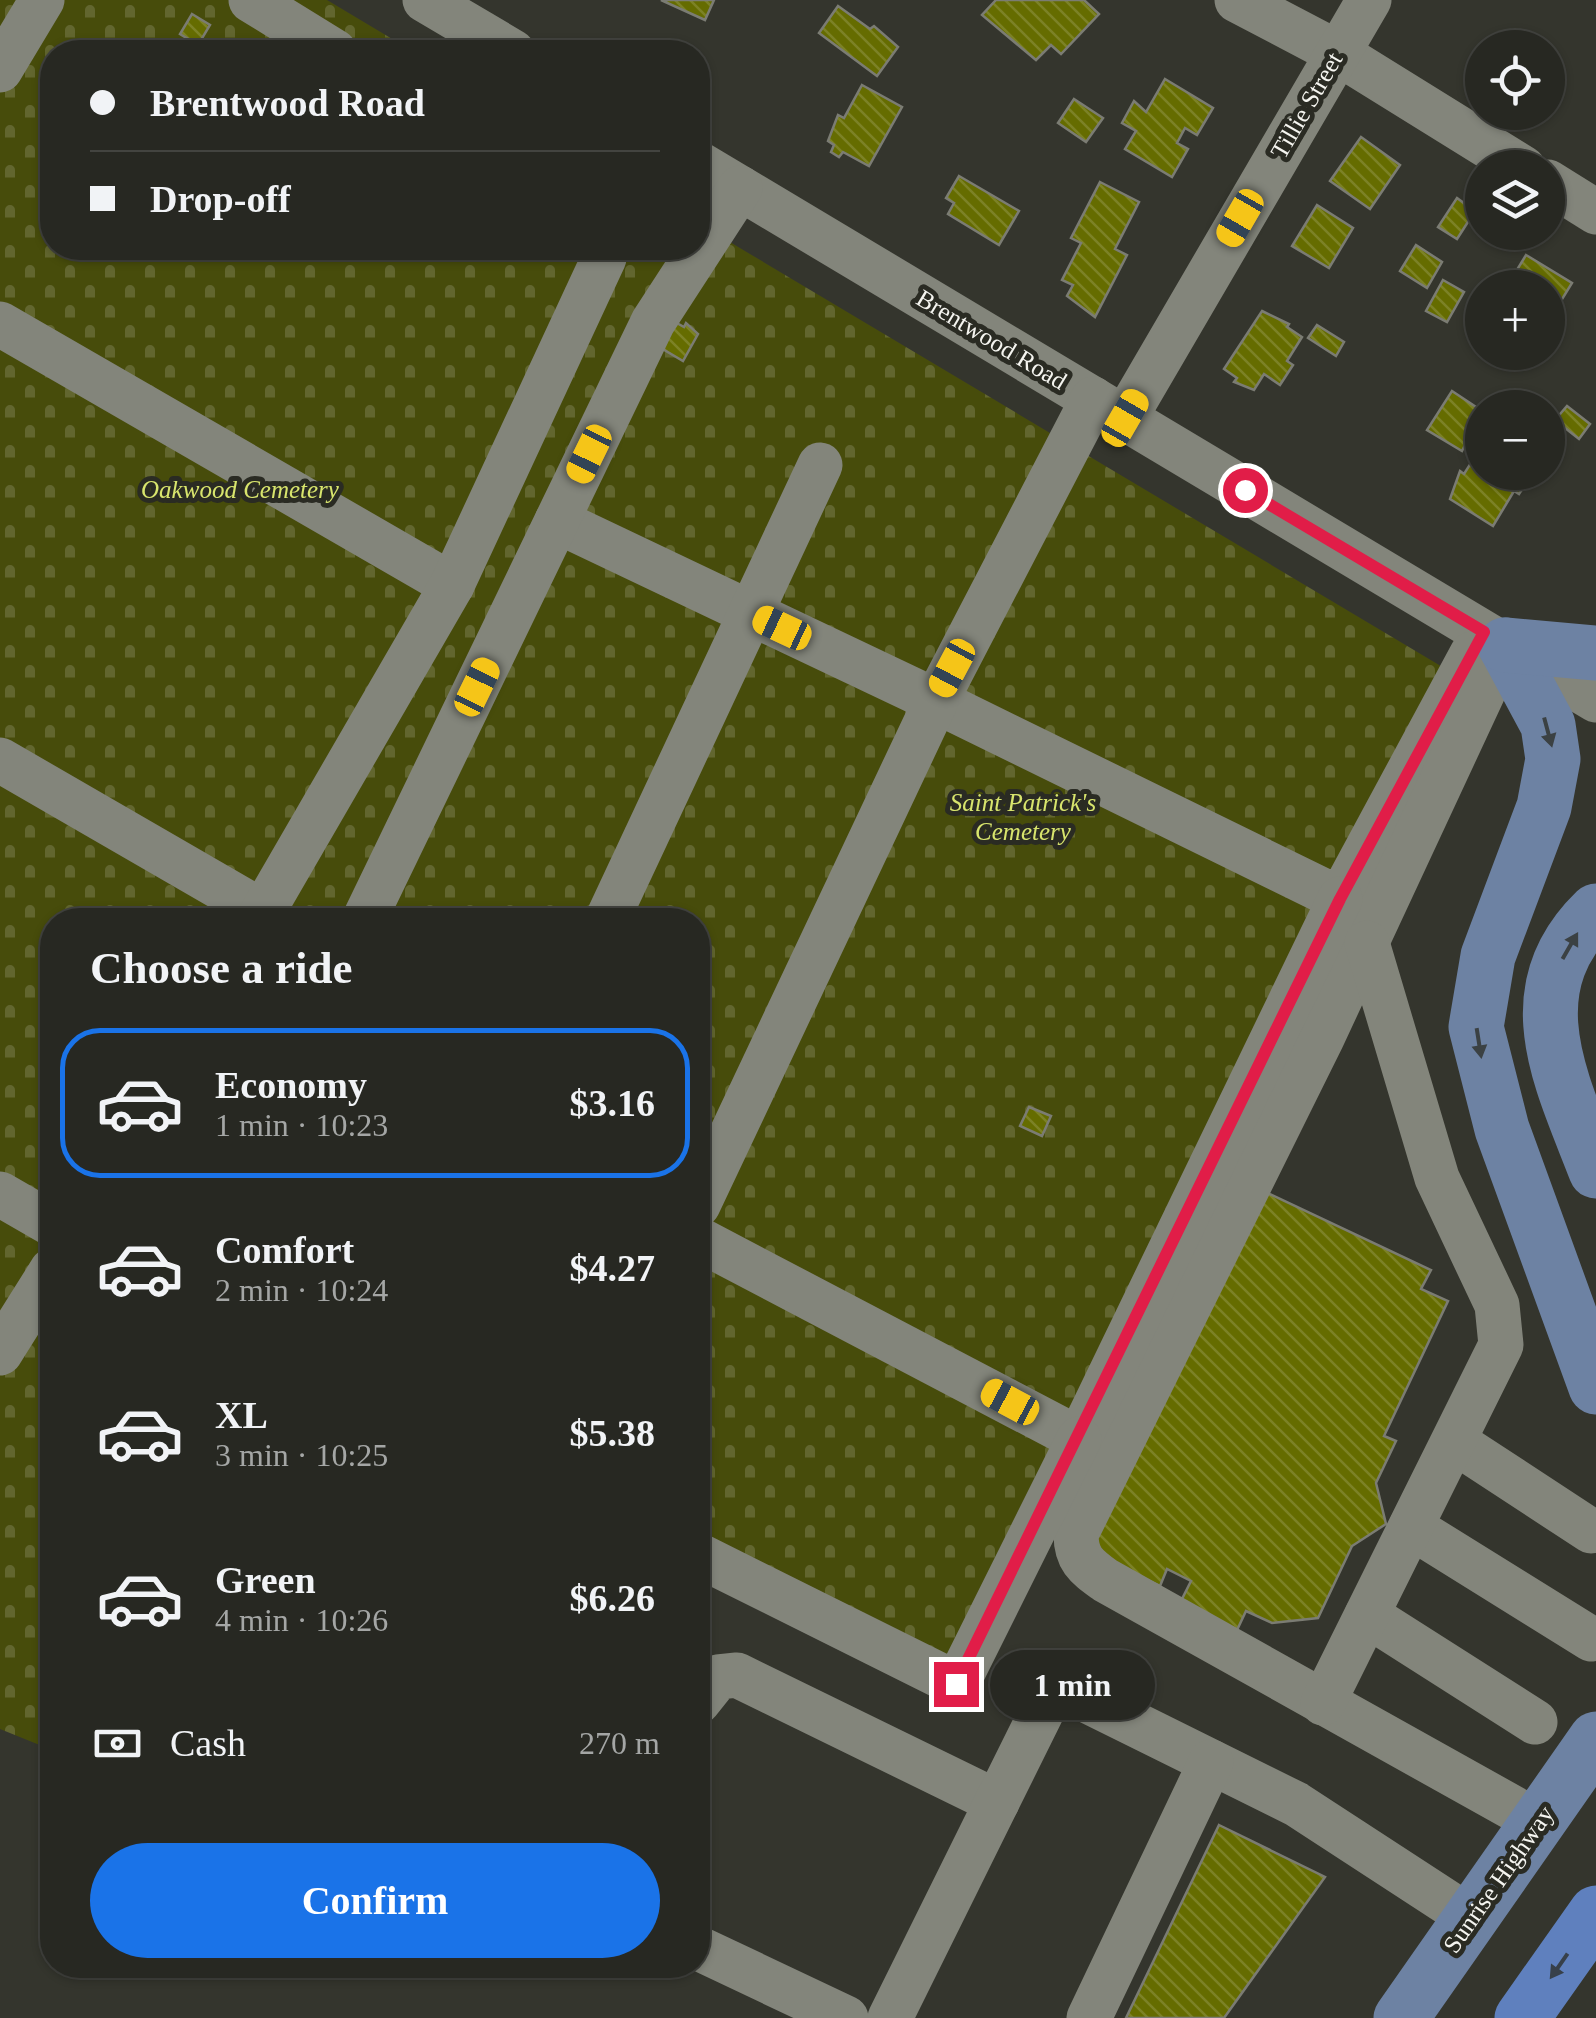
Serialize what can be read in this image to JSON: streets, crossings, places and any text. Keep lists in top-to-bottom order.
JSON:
{
  "streets": {
    "main road": ["Sunrise Highway"],
    "street": ["Tillie Street", "Brentwood Road"]
  },
  "crossings": [
    ["Tillie Street", "Brentwood Road"]
  ],
  "parks": ["Oakwood Cemetery", "Saint Patrick's Cemetery"],
  "page": {
    "map_buttons": ["+", "−"],
    "banner": ["Brentwood Road", "Drop-off"],
    "heading": "Choose a ride",
    "list": [
      {
        "name": "Economy",
        "note": "1 min · 10:23",
        "value": "$3.16"
      },
      {
        "name": "Comfort",
        "note": "2 min · 10:24",
        "value": "$4.27"
      },
      {
        "name": "XL",
        "note": "3 min · 10:25",
        "value": "$5.38"
      },
      {
        "name": "Green",
        "note": "4 min · 10:26",
        "value": "$6.26"
      }
    ],
    "bubble": "1 min",
    "pay": ["Cash", "270 m"],
    "buttons": "Confirm"
  }
}
